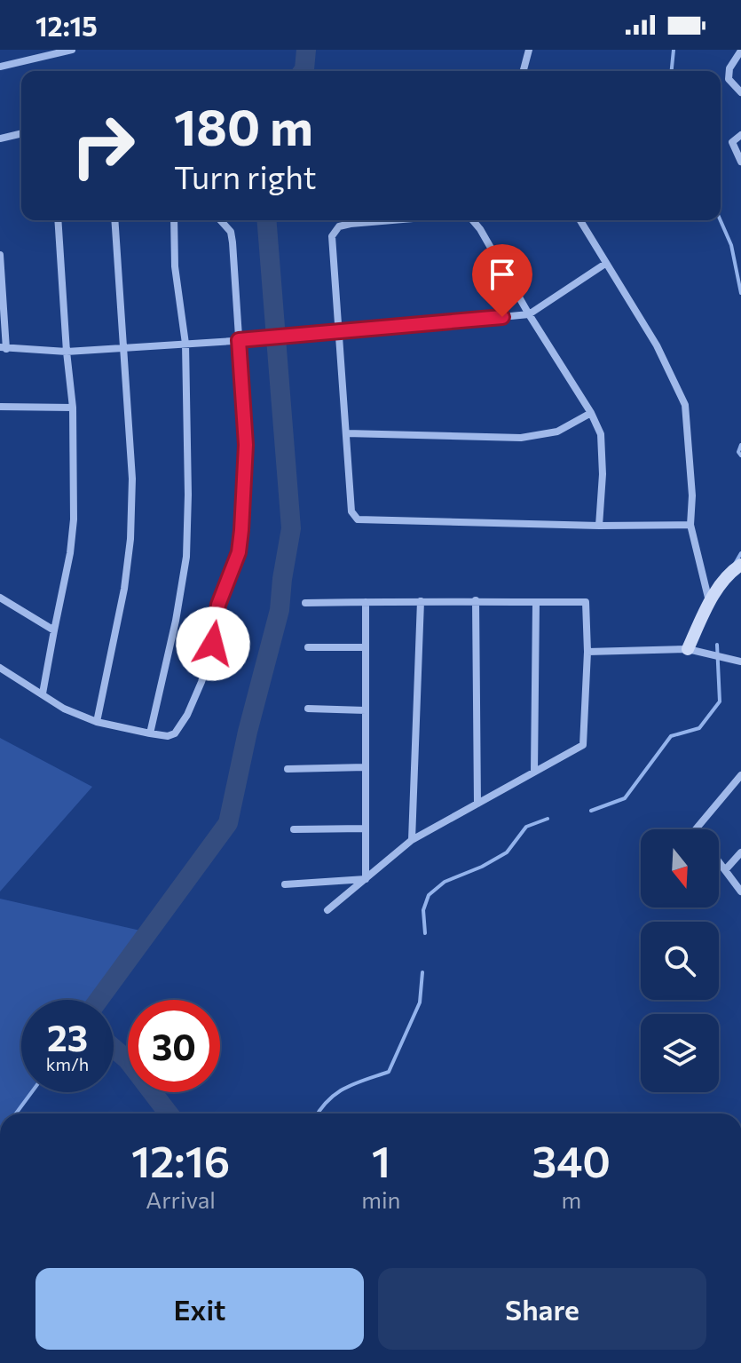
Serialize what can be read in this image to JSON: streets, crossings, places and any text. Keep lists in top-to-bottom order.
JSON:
{
  "north": "bottom",
  "page": {
    "status": "12:15",
    "turn": ["180 m", "Turn right"],
    "speed": "23 km/h",
    "limit": "30",
    "eta": [
      "12:16",
      "Arrival",
      "1",
      "min",
      "340",
      "m"
    ],
    "buttons": ["Exit", "Share"]
  }
}
